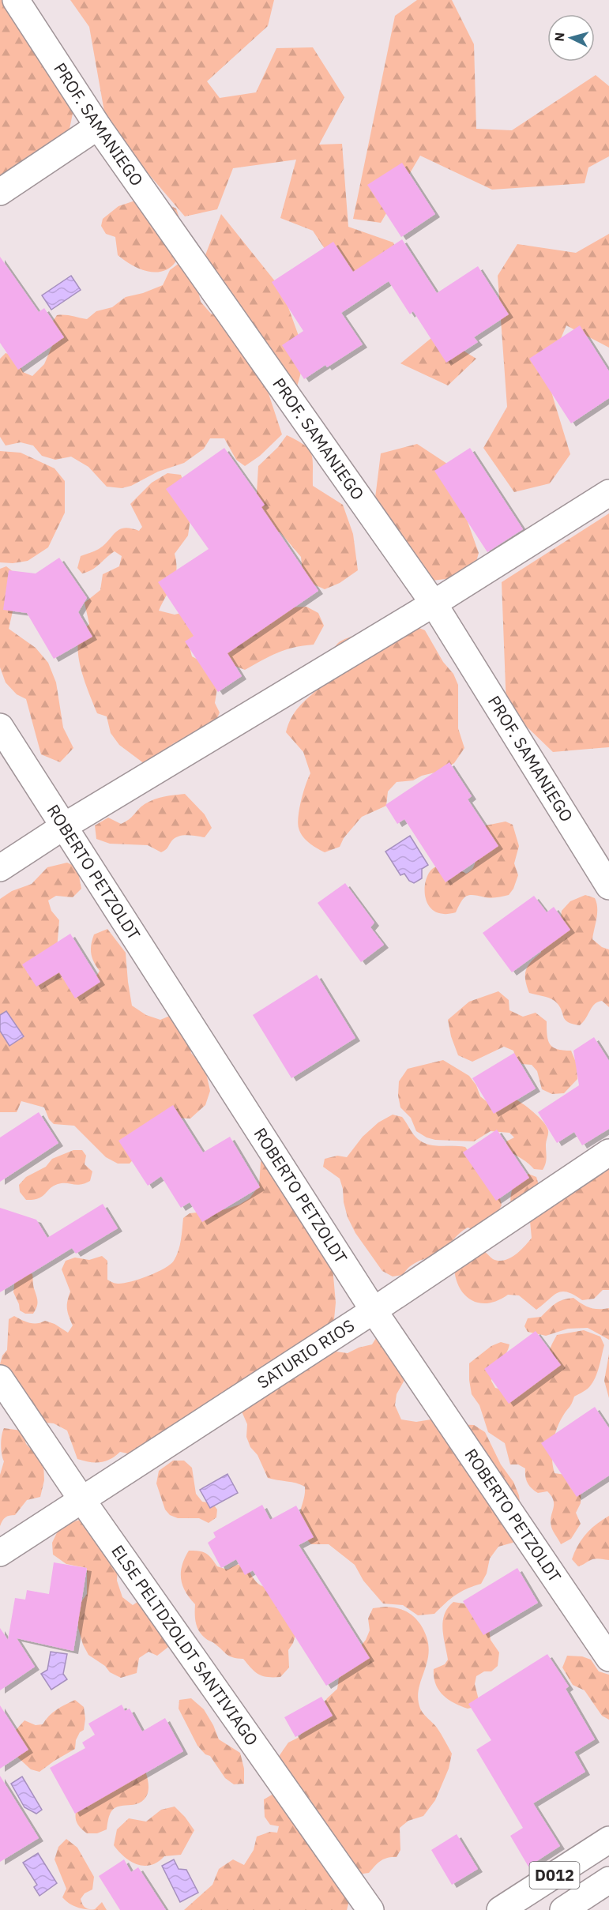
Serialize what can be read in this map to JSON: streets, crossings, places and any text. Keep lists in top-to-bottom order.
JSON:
{
  "streets": {
    "street": [
      "PROF. SAMANIEGO",
      "ROBERTO PETZOLDT",
      "SATURIO RIOS",
      "ELSE PELTDZOLDT SANTIVIAGO",
      "D012"
    ]
  },
  "crossings": [
    ["ROBERTO PETZOLDT", "SATURIO RIOS"],
    ["SATURIO RIOS", "ELSE PELTDZOLDT SANTIVIAGO"]
  ],
  "north": "left"
}
